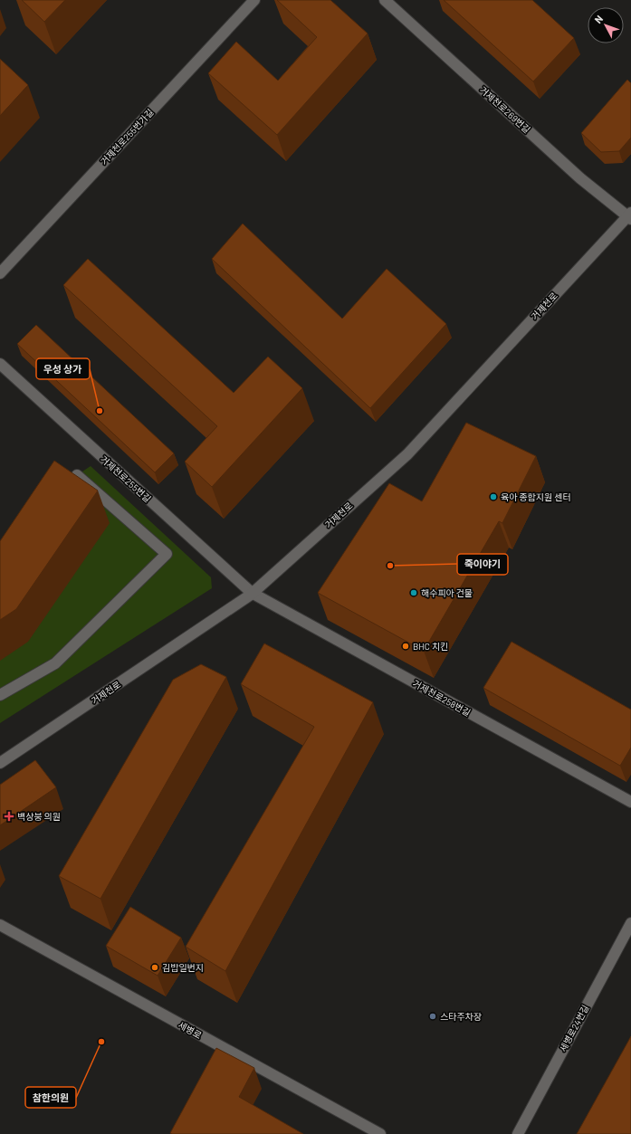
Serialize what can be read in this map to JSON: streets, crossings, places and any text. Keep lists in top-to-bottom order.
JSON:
{
  "streets": {
    "street": [
      "거제천로269번길",
      "거제천로255번가길",
      "거제천로",
      "거제천로255번길",
      "거제천로258번길",
      "세병로24번길",
      "세병로"
    ]
  },
  "crossings": [
    ["거제천로269번길", "거제천로"],
    ["거제천로", "거제천로255번길"],
    ["거제천로", "거제천로258번길"],
    ["거제천로255번길", "거제천로258번길"]
  ],
  "places": {
    "other": [
      "우성 상가",
      "육아 종합지원 센터",
      "죽이야기",
      "해수피아 건물",
      "BHC 치킨",
      "김밥일번지",
      "스타주차장",
      "참한의원"
    ],
    "health": ["백상붕 의원"]
  },
  "north": "top left"
}
